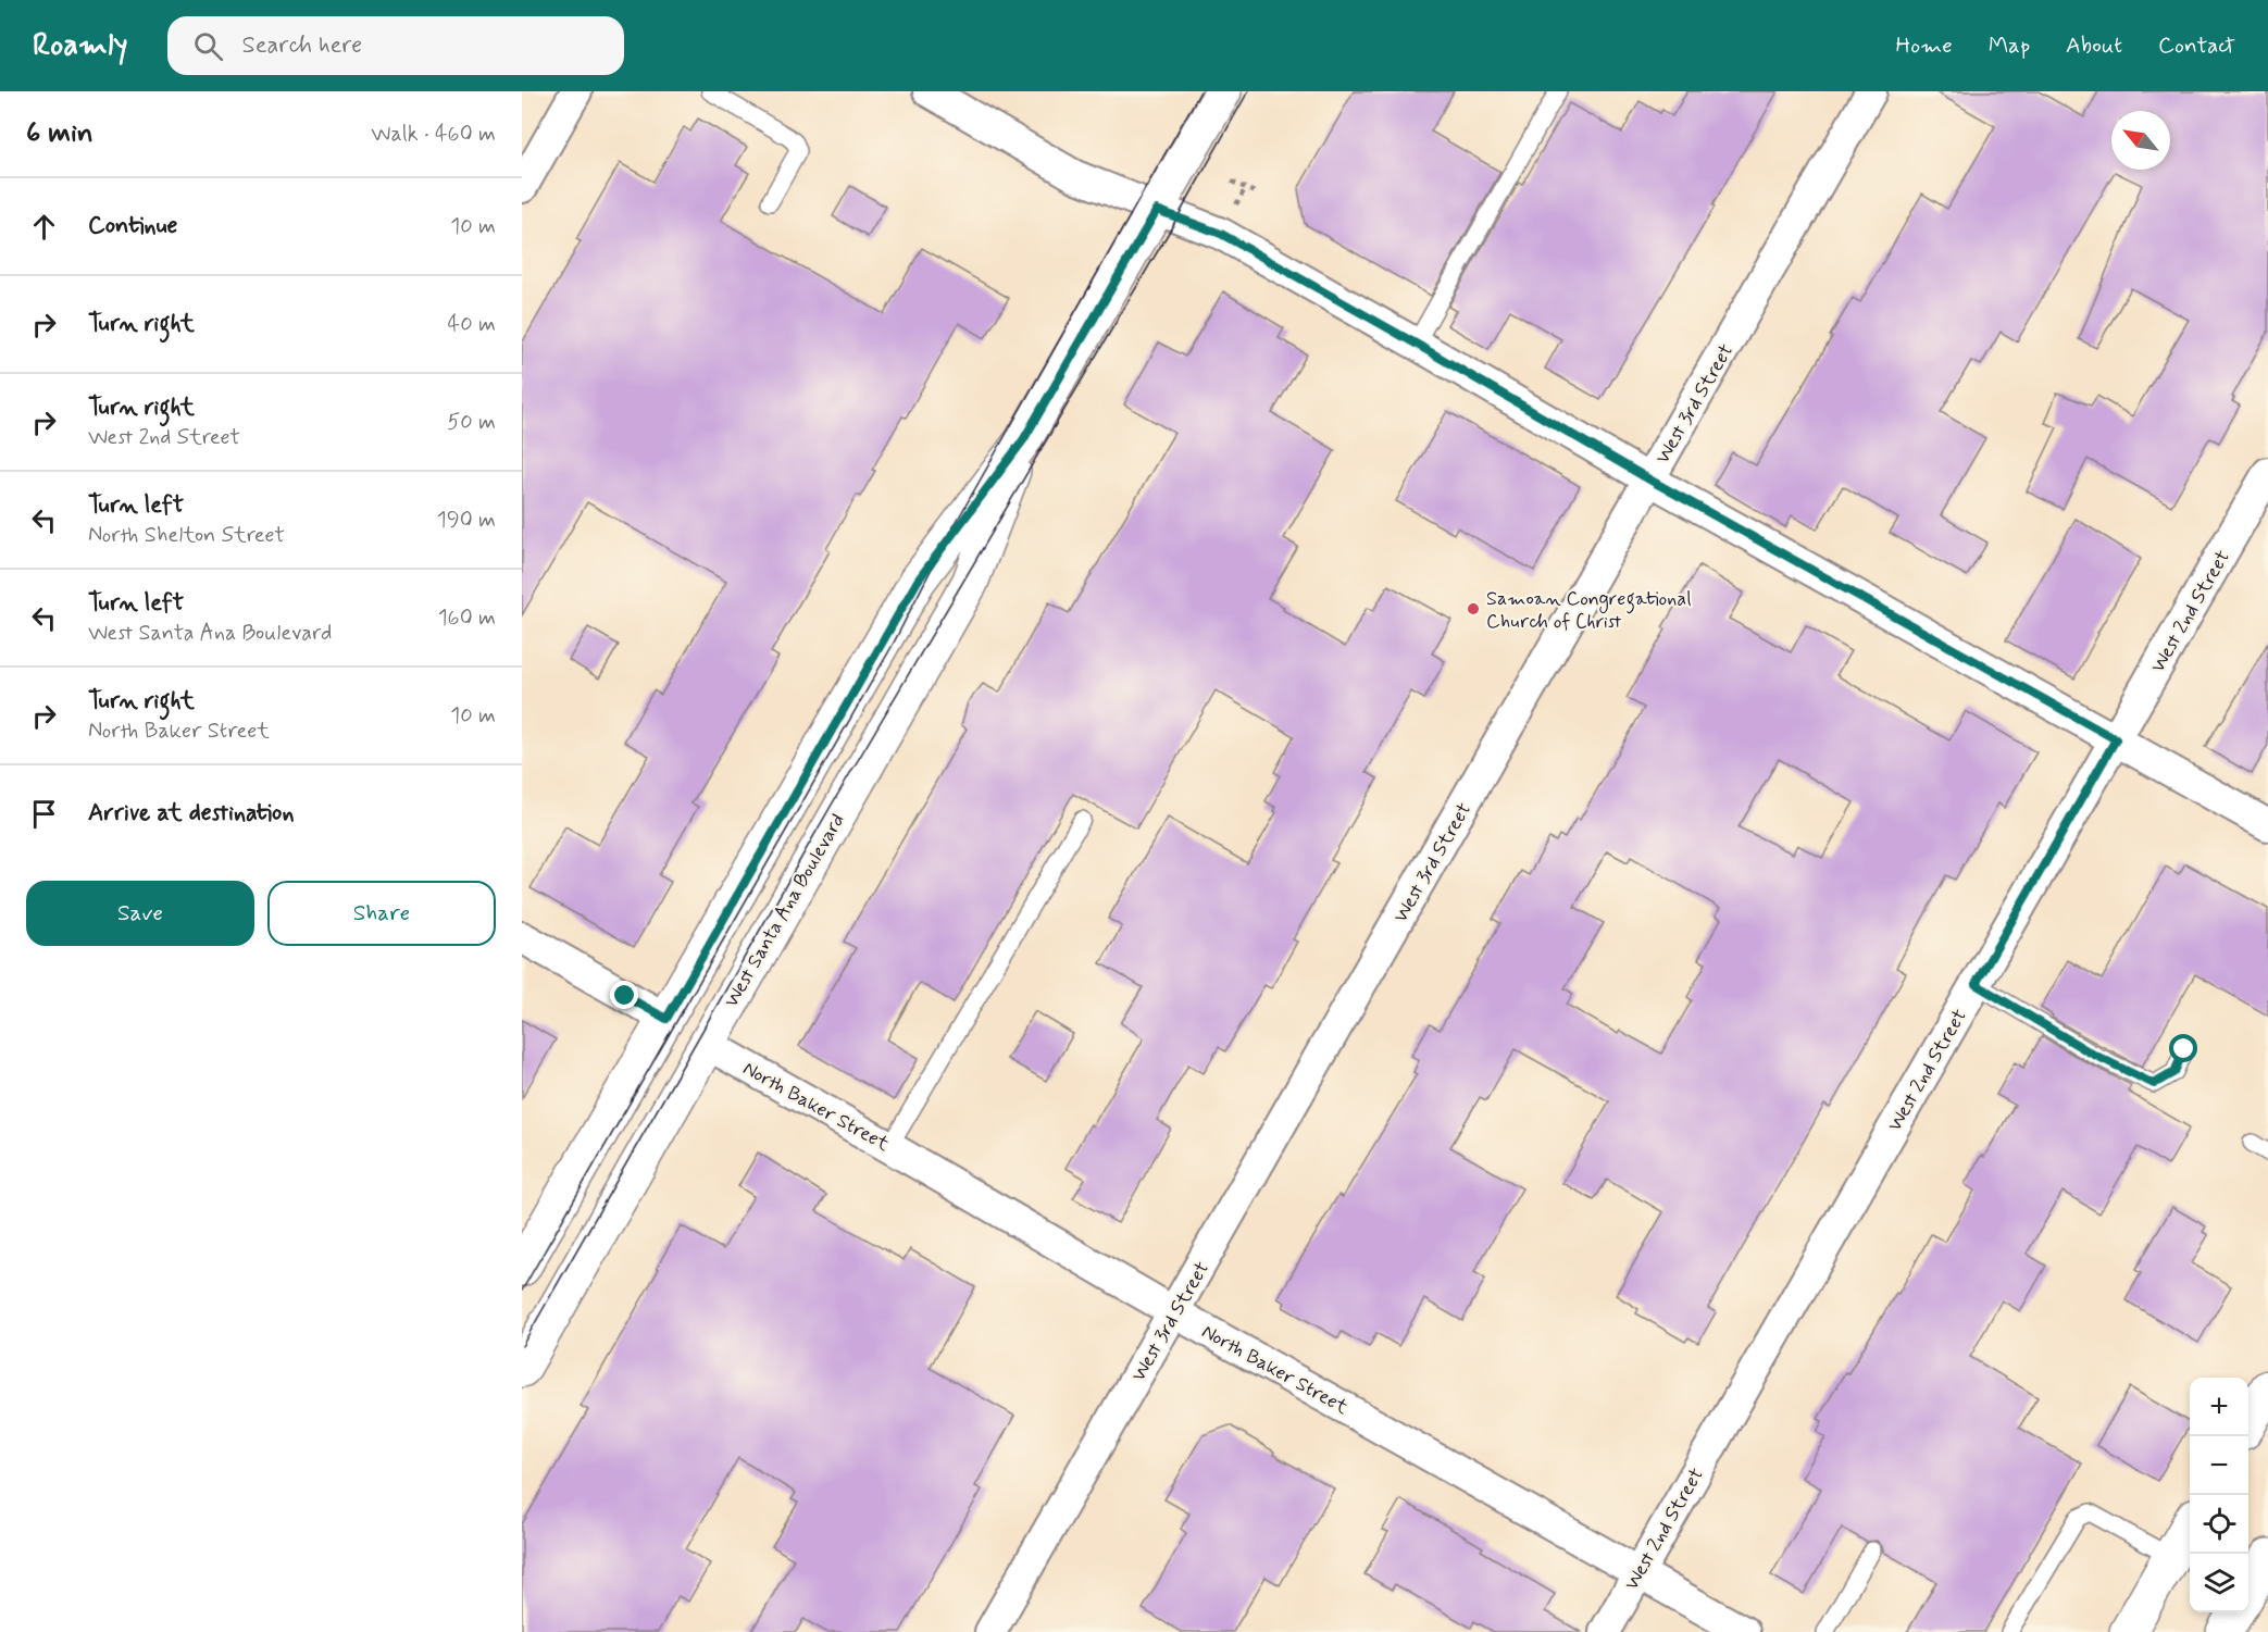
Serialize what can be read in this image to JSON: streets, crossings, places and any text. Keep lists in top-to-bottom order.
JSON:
{
  "streets": {
    "main road": ["West Santa Ana Boulevard"],
    "street": ["West 3rd Street", "West 2nd Street", "North Baker Street"]
  },
  "crossings": [
    ["West 3rd Street", "North Baker Street"],
    ["West 2nd Street", "North Baker Street"],
    ["West Santa Ana Boulevard", "North Baker Street"]
  ],
  "places": ["Samoan Congregational Church of Christ"],
  "north": "top left",
  "page": {
    "header": "Roamly",
    "search": "Search here",
    "nav": [
      "Home",
      "Map",
      "About",
      "Contact"
    ],
    "heading": ["6 min", "Walk · 460 m"],
    "list": [
      ["Continue", "10 m"],
      ["Turn right", "40 m"],
      ["Turn right", "West 2nd Street", "50 m"],
      ["Turn left", "North Shelton Street", "190 m"],
      ["Turn left", "West Santa Ana Boulevard", "160 m"],
      ["Turn right", "North Baker Street", "10 m"],
      "Arrive at destination"
    ],
    "buttons": ["Save", "Share"],
    "map_buttons": ["+", "−"]
  }
}
